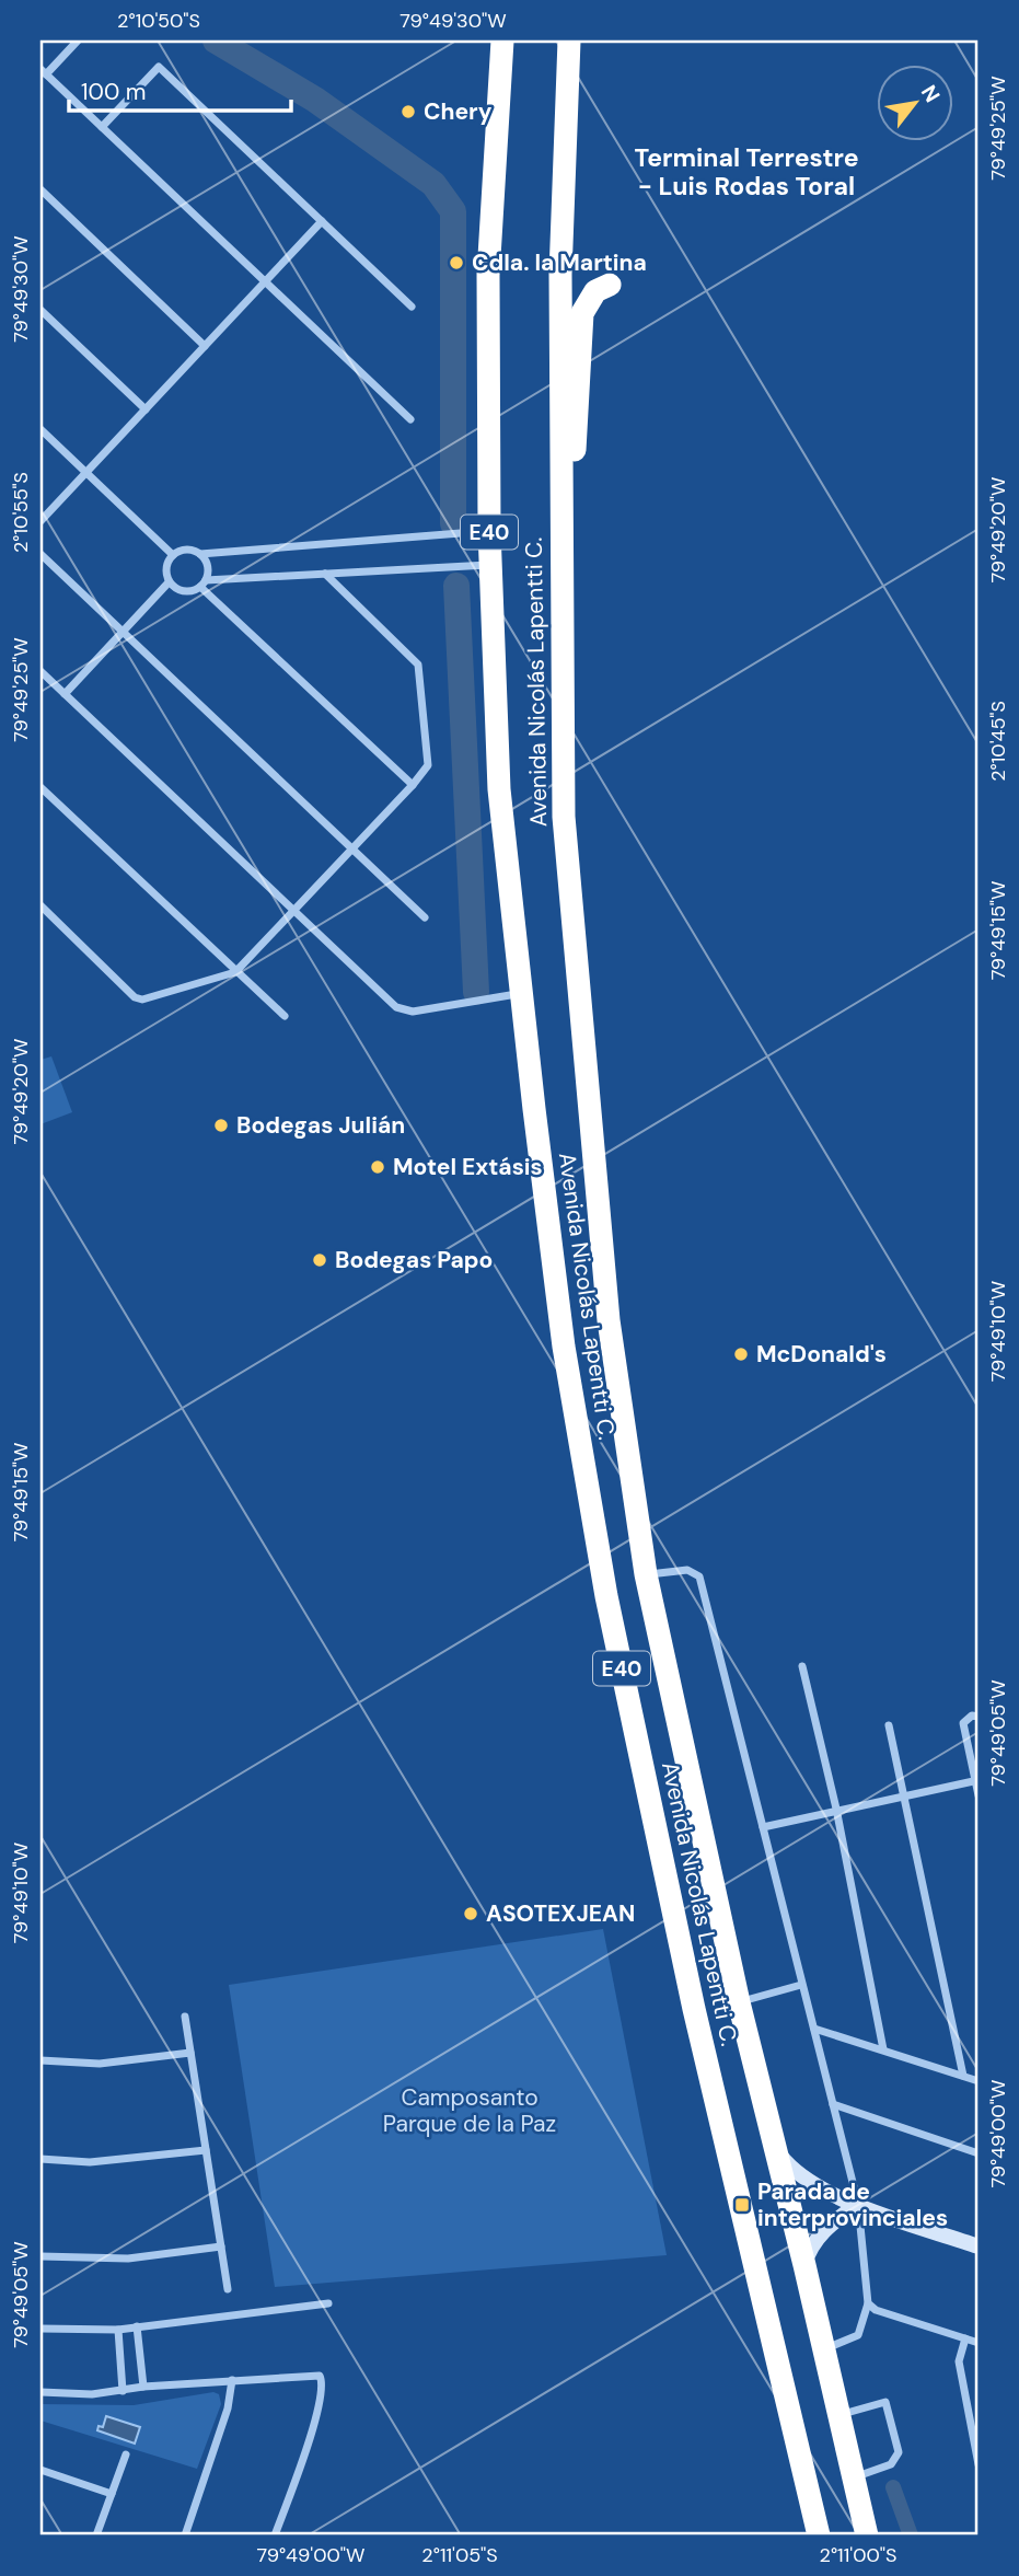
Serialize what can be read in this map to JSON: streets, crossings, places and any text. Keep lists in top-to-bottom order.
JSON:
{
  "streets": {
    "highway": ["E40", "Avenida Nicolás Lapentti C."]
  },
  "districts": ["Terminal Terrestre - Luis Rodas Toral"],
  "parks": ["Camposanto Parque de la Paz"],
  "places": {
    "other": [
      "Chery",
      "Cdla. la Martina",
      "Bodegas Julián",
      "Motel Extásis",
      "Bodegas Papo",
      "McDonald's",
      "ASOTEXJEAN"
    ],
    "transit": ["Parada de interprovinciales"]
  },
  "scale_bar": "100 m",
  "north": "top right",
  "coordinates": [
    "2°10'50\"S",
    "79°49'30\"W",
    "79°49'25\"W",
    "2°10'55\"S",
    "79°49'20\"W",
    "2°10'45\"S",
    "79°49'15\"W",
    "79°49'10\"W",
    "79°49'05\"W",
    "79°49'00\"W",
    "2°11'05\"S",
    "2°11'00\"S"
  ]
}
